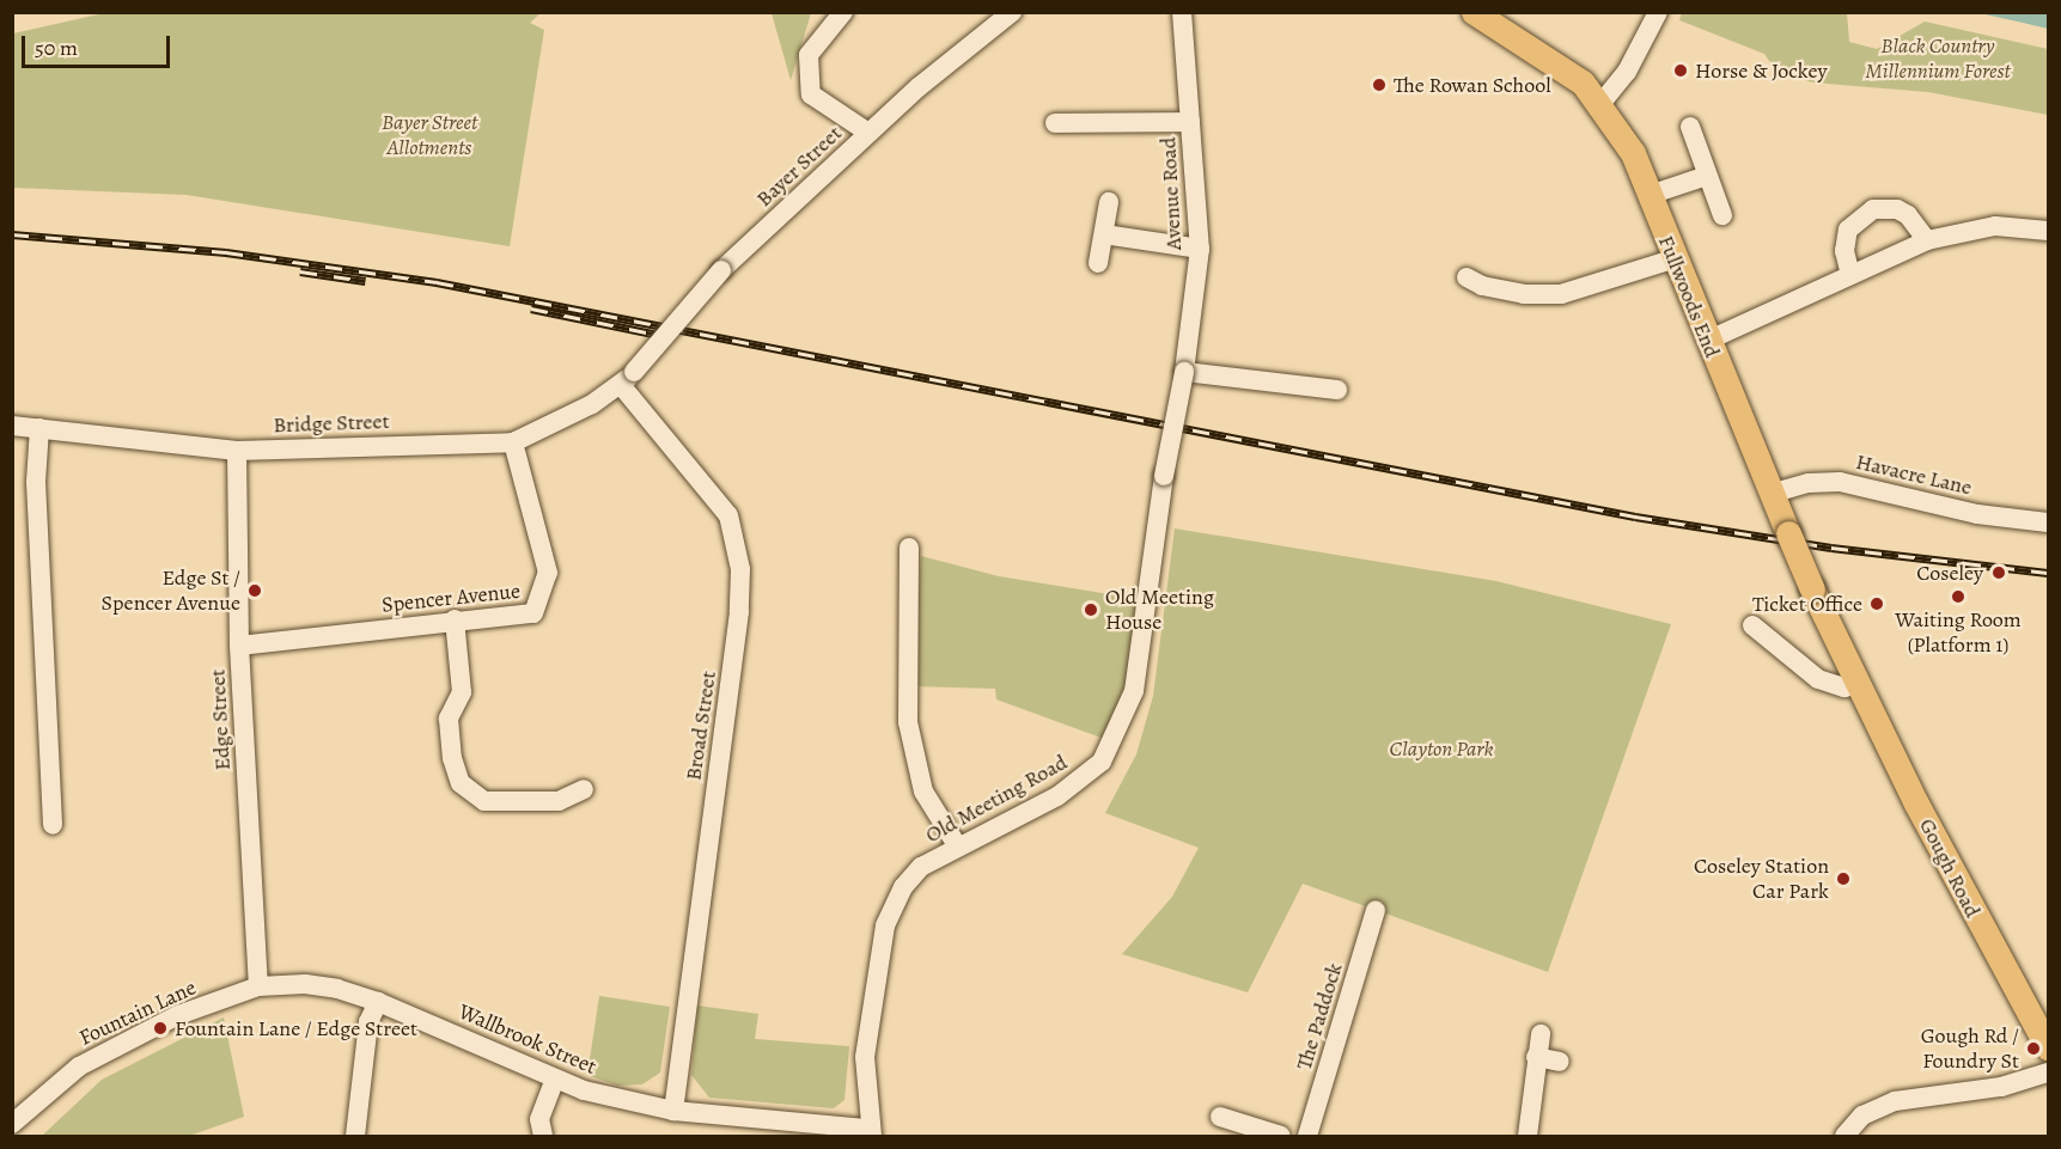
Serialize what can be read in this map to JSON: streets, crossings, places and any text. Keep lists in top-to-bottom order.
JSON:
{
  "streets": {
    "main road": ["Fullwoods End", "Gough Road"],
    "street": [
      "Bayer Street",
      "Avenue Road",
      "Bridge Street",
      "Havacre Lane",
      "Spencer Avenue",
      "Edge Street",
      "Broad Street",
      "Old Meeting Road",
      "Fountain Lane",
      "The Paddock",
      "Wallbrook Street"
    ]
  },
  "crossings": [
    ["Bayer Street", "Bridge Street"],
    ["Bayer Street", "Broad Street"],
    ["Avenue Road", "Old Meeting Road"],
    ["Fullwoods End", "Havacre Lane"],
    ["Fullwoods End", "Gough Road"],
    ["Bridge Street", "Spencer Avenue"],
    ["Bridge Street", "Edge Street"],
    ["Bridge Street", "Broad Street"],
    ["Havacre Lane", "Gough Road"],
    ["Spencer Avenue", "Edge Street"],
    ["Edge Street", "Fountain Lane"],
    ["Edge Street", "Wallbrook Street"],
    ["Broad Street", "Wallbrook Street"],
    ["Old Meeting Road", "Wallbrook Street"],
    ["Fountain Lane", "Wallbrook Street"]
  ],
  "parks": ["Black Country Millennium Forest", "Bayer Street Allotments", "Clayton Park"],
  "places": [
    "Horse & Jockey",
    "The Rowan School",
    "Coseley",
    "Edge St / Spencer Avenue",
    "Waiting Room (Platform 1)",
    "Ticket Office",
    "Old Meeting House",
    "Coseley Station Car Park",
    "Fountain Lane / Edge Street",
    "Gough Rd / Foundry St"
  ],
  "scale_bar": "50 m"
}
